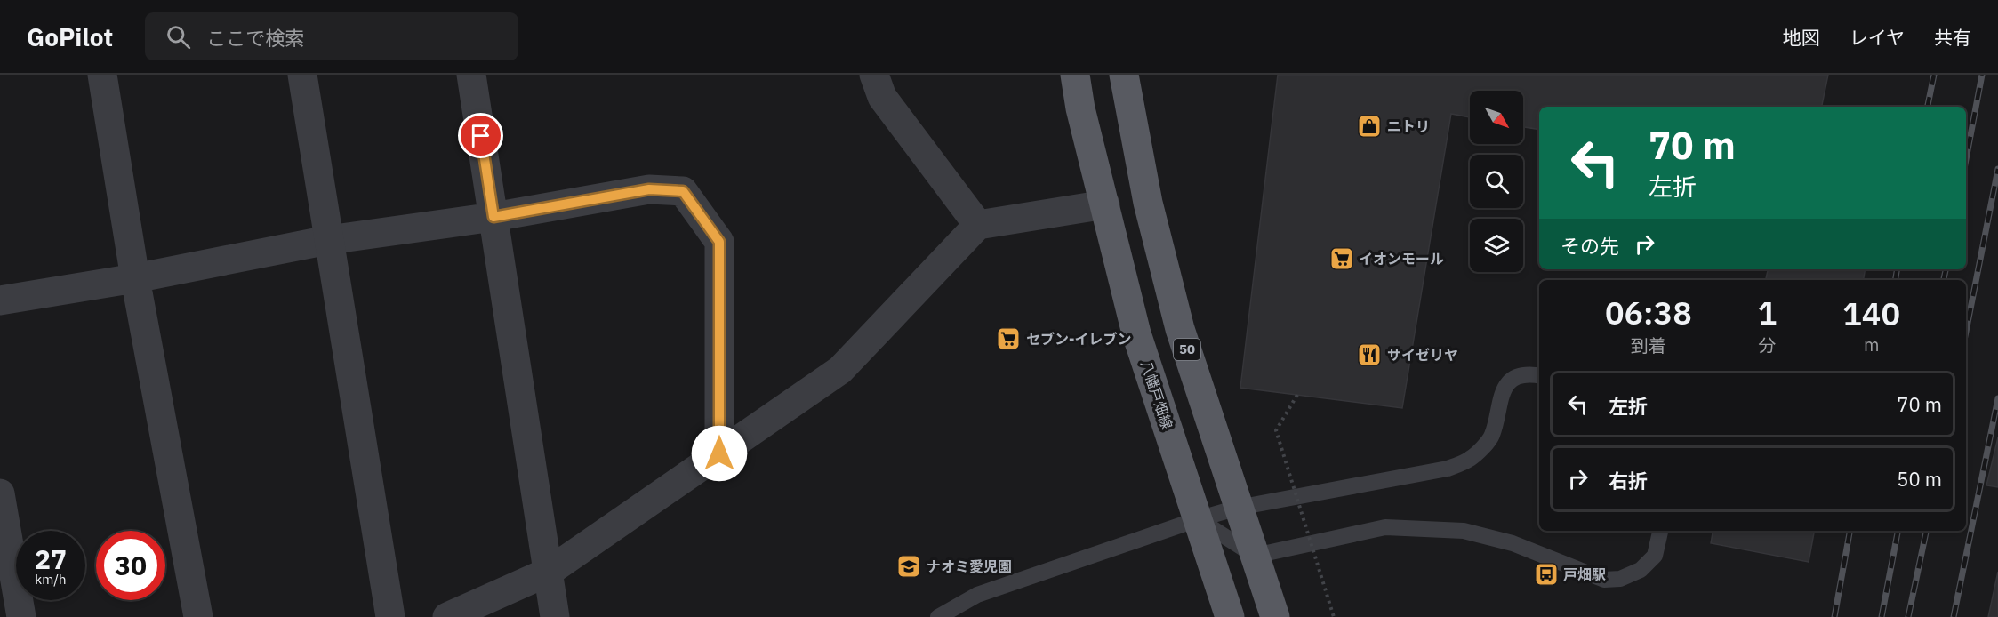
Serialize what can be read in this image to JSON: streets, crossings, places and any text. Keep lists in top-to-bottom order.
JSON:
{
  "streets": {
    "main road": ["50", "八幡戸畑線"]
  },
  "places": {
    "shop": ["ニトリ"],
    "supermarket": ["イオンモール", "セブン-イレブン"],
    "restaurant": ["サイゼリヤ"],
    "school or university": ["ナオミ愛児園"],
    "bus stop": ["戸畑駅"]
  },
  "north": "bottom right",
  "page": {
    "header": "GoPilot",
    "search": "ここで検索",
    "nav": ["地図", "レイヤ", "共有"],
    "turn": ["70 m", "左折"],
    "then": "その先",
    "eta": [
      "06:38",
      "到着",
      "1",
      "分",
      "140",
      "m"
    ],
    "list": [
      {
        "name": "左折",
        "value": "70 m"
      },
      {
        "name": "右折",
        "value": "50 m"
      }
    ],
    "speed": "27 km/h",
    "limit": "30"
  }
}
